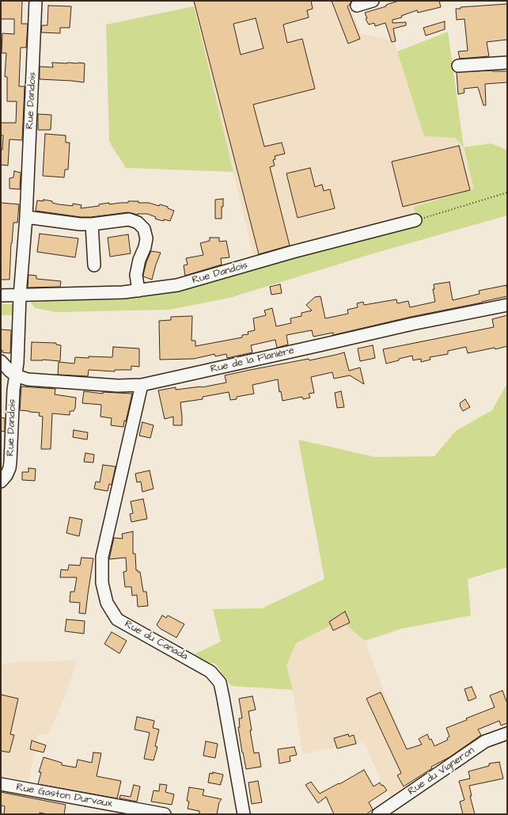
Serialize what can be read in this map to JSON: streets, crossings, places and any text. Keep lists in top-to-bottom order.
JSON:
{
  "streets": {
    "street": [
      "Rue Dandois",
      "Rue de la Flanière",
      "Rue du Canada",
      "Rue du Vigneron",
      "Rue Gaston Durvaux"
    ]
  },
  "crossings": [
    ["Rue Dandois", "Rue de la Flanière"],
    ["Rue de la Flanière", "Rue du Canada"]
  ]
}
